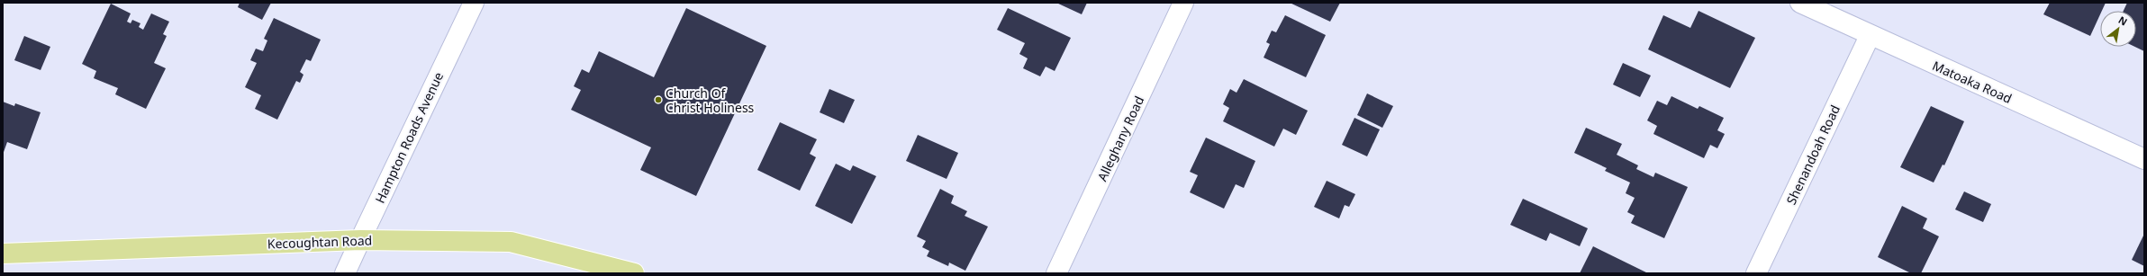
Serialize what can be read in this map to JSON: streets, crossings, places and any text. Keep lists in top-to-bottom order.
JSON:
{
  "streets": {
    "main road": ["Kecoughtan Road"],
    "street": [
      "Matoaka Road",
      "Hampton Roads Avenue",
      "Alleghany Road",
      "Shenandoah Road"
    ]
  },
  "crossings": [
    ["Matoaka Road", "Shenandoah Road"],
    ["Hampton Roads Avenue", "Kecoughtan Road"]
  ],
  "places": ["Church Of Christ Holiness"],
  "north": "top right"
}
